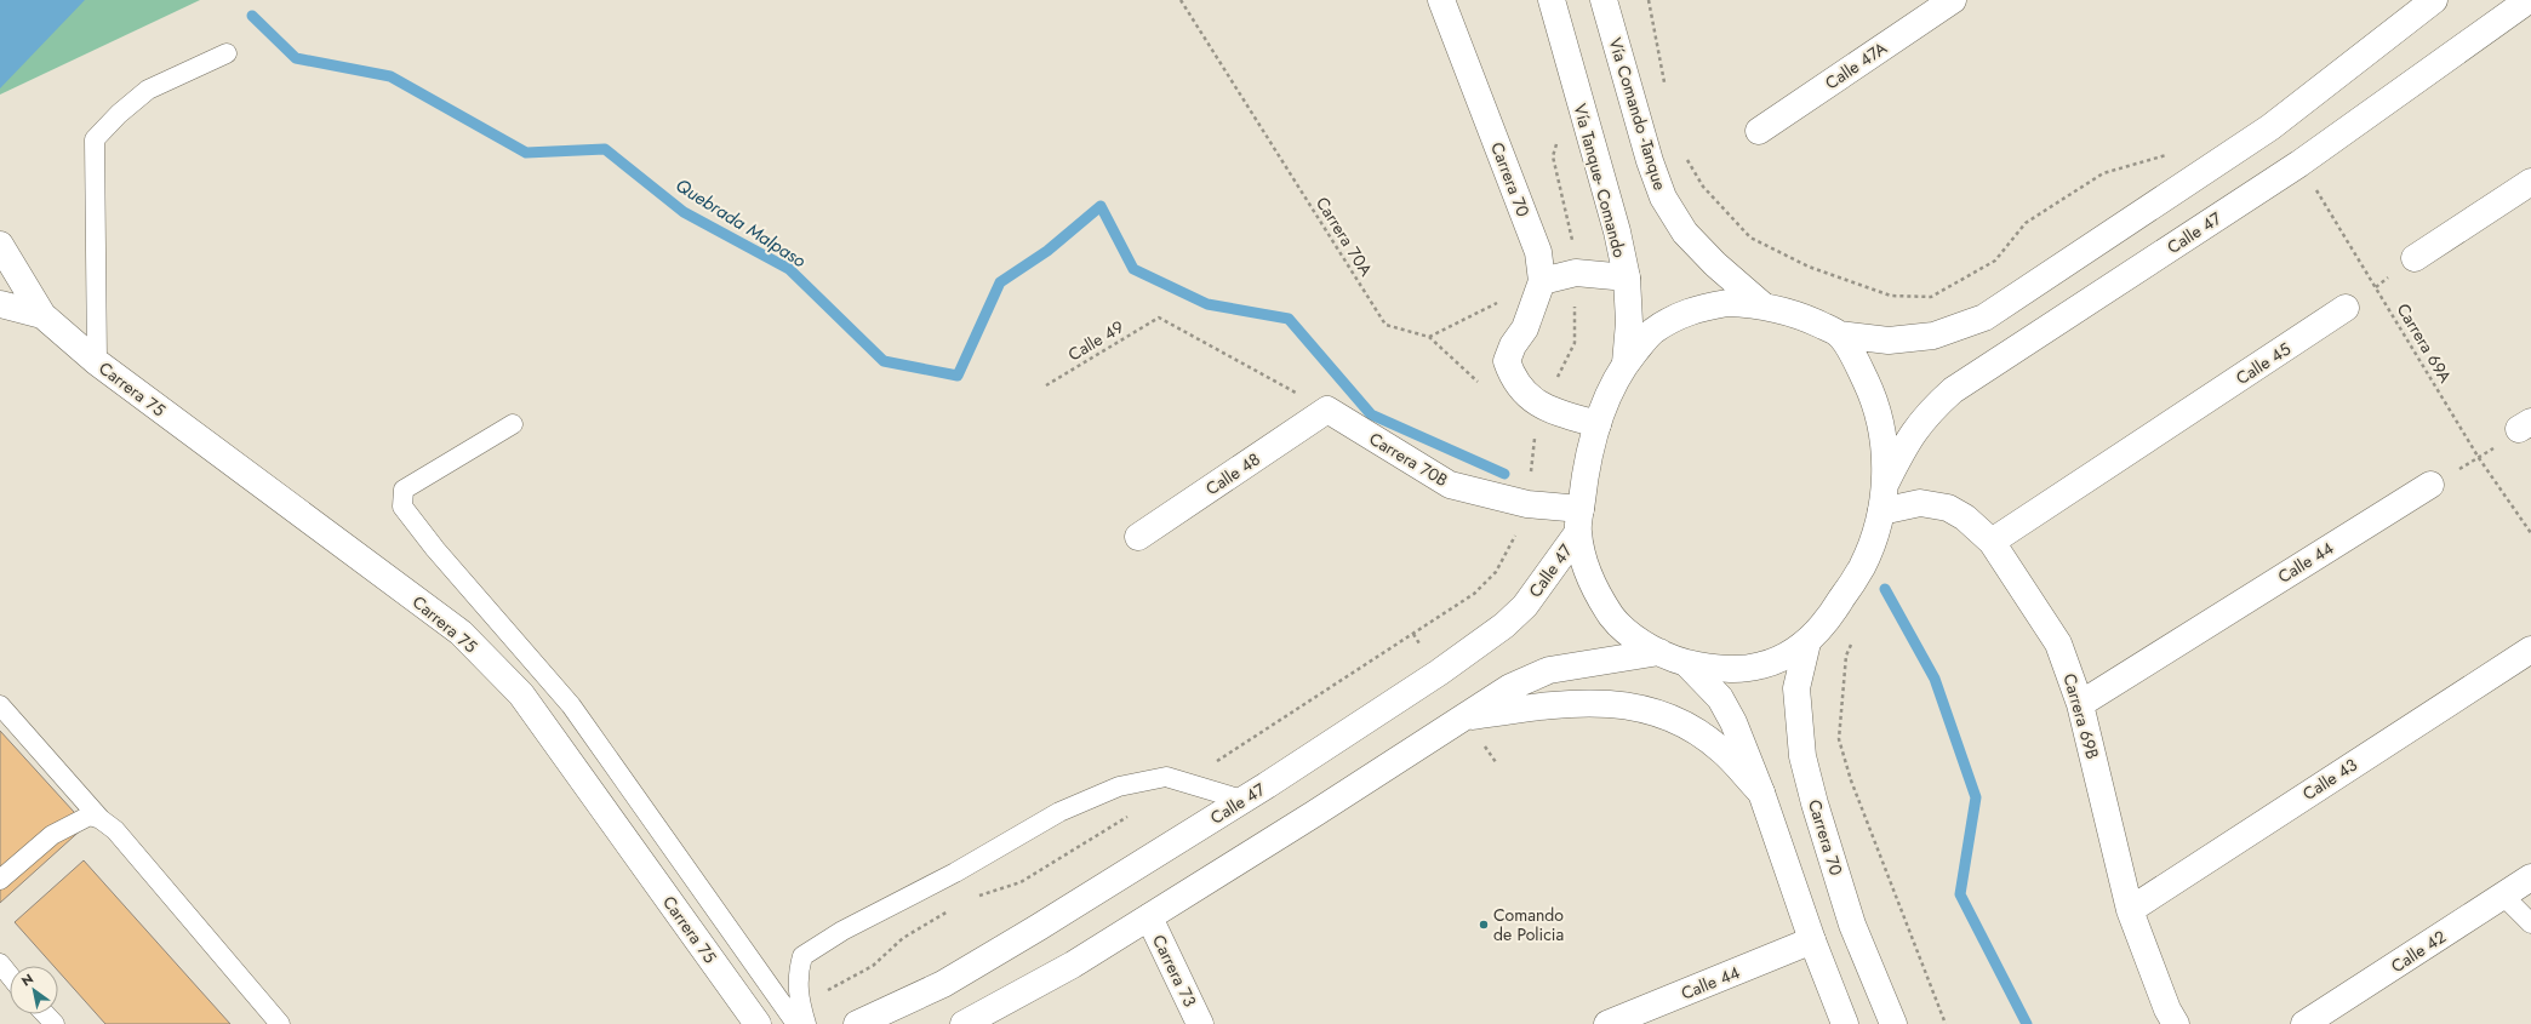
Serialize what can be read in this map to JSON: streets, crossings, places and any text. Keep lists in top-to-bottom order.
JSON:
{
  "streets": {
    "street": [
      "Calle 47A",
      "Vía Comando -Tanque",
      "Carrera 70",
      "Vía Tanque- Comando",
      "Calle 47",
      "Calle 45",
      "Carrera 75",
      "Carrera 70B",
      "Calle 48",
      "Calle 44",
      "Carrera 69B",
      "Calle 43",
      "Calle 42",
      "Carrera 73"
    ],
    "path": ["Carrera 70A", "Calle 49", "Carrera 69A"]
  },
  "crossings": [
    ["Calle 47", "Carrera 69A"],
    ["Calle 47", "Carrera 70B"],
    ["Calle 47", "Carrera 69B"],
    ["Calle 49", "Carrera 70B"],
    ["Calle 49", "Calle 48"],
    ["Calle 45", "Carrera 69B"],
    ["Carrera 70B", "Calle 48"],
    ["Calle 44", "Carrera 69B"],
    ["Carrera 69B", "Calle 43"]
  ],
  "water": ["Quebrada Malpaso"],
  "places": ["Comando de Policia"],
  "north": "top left"
}
